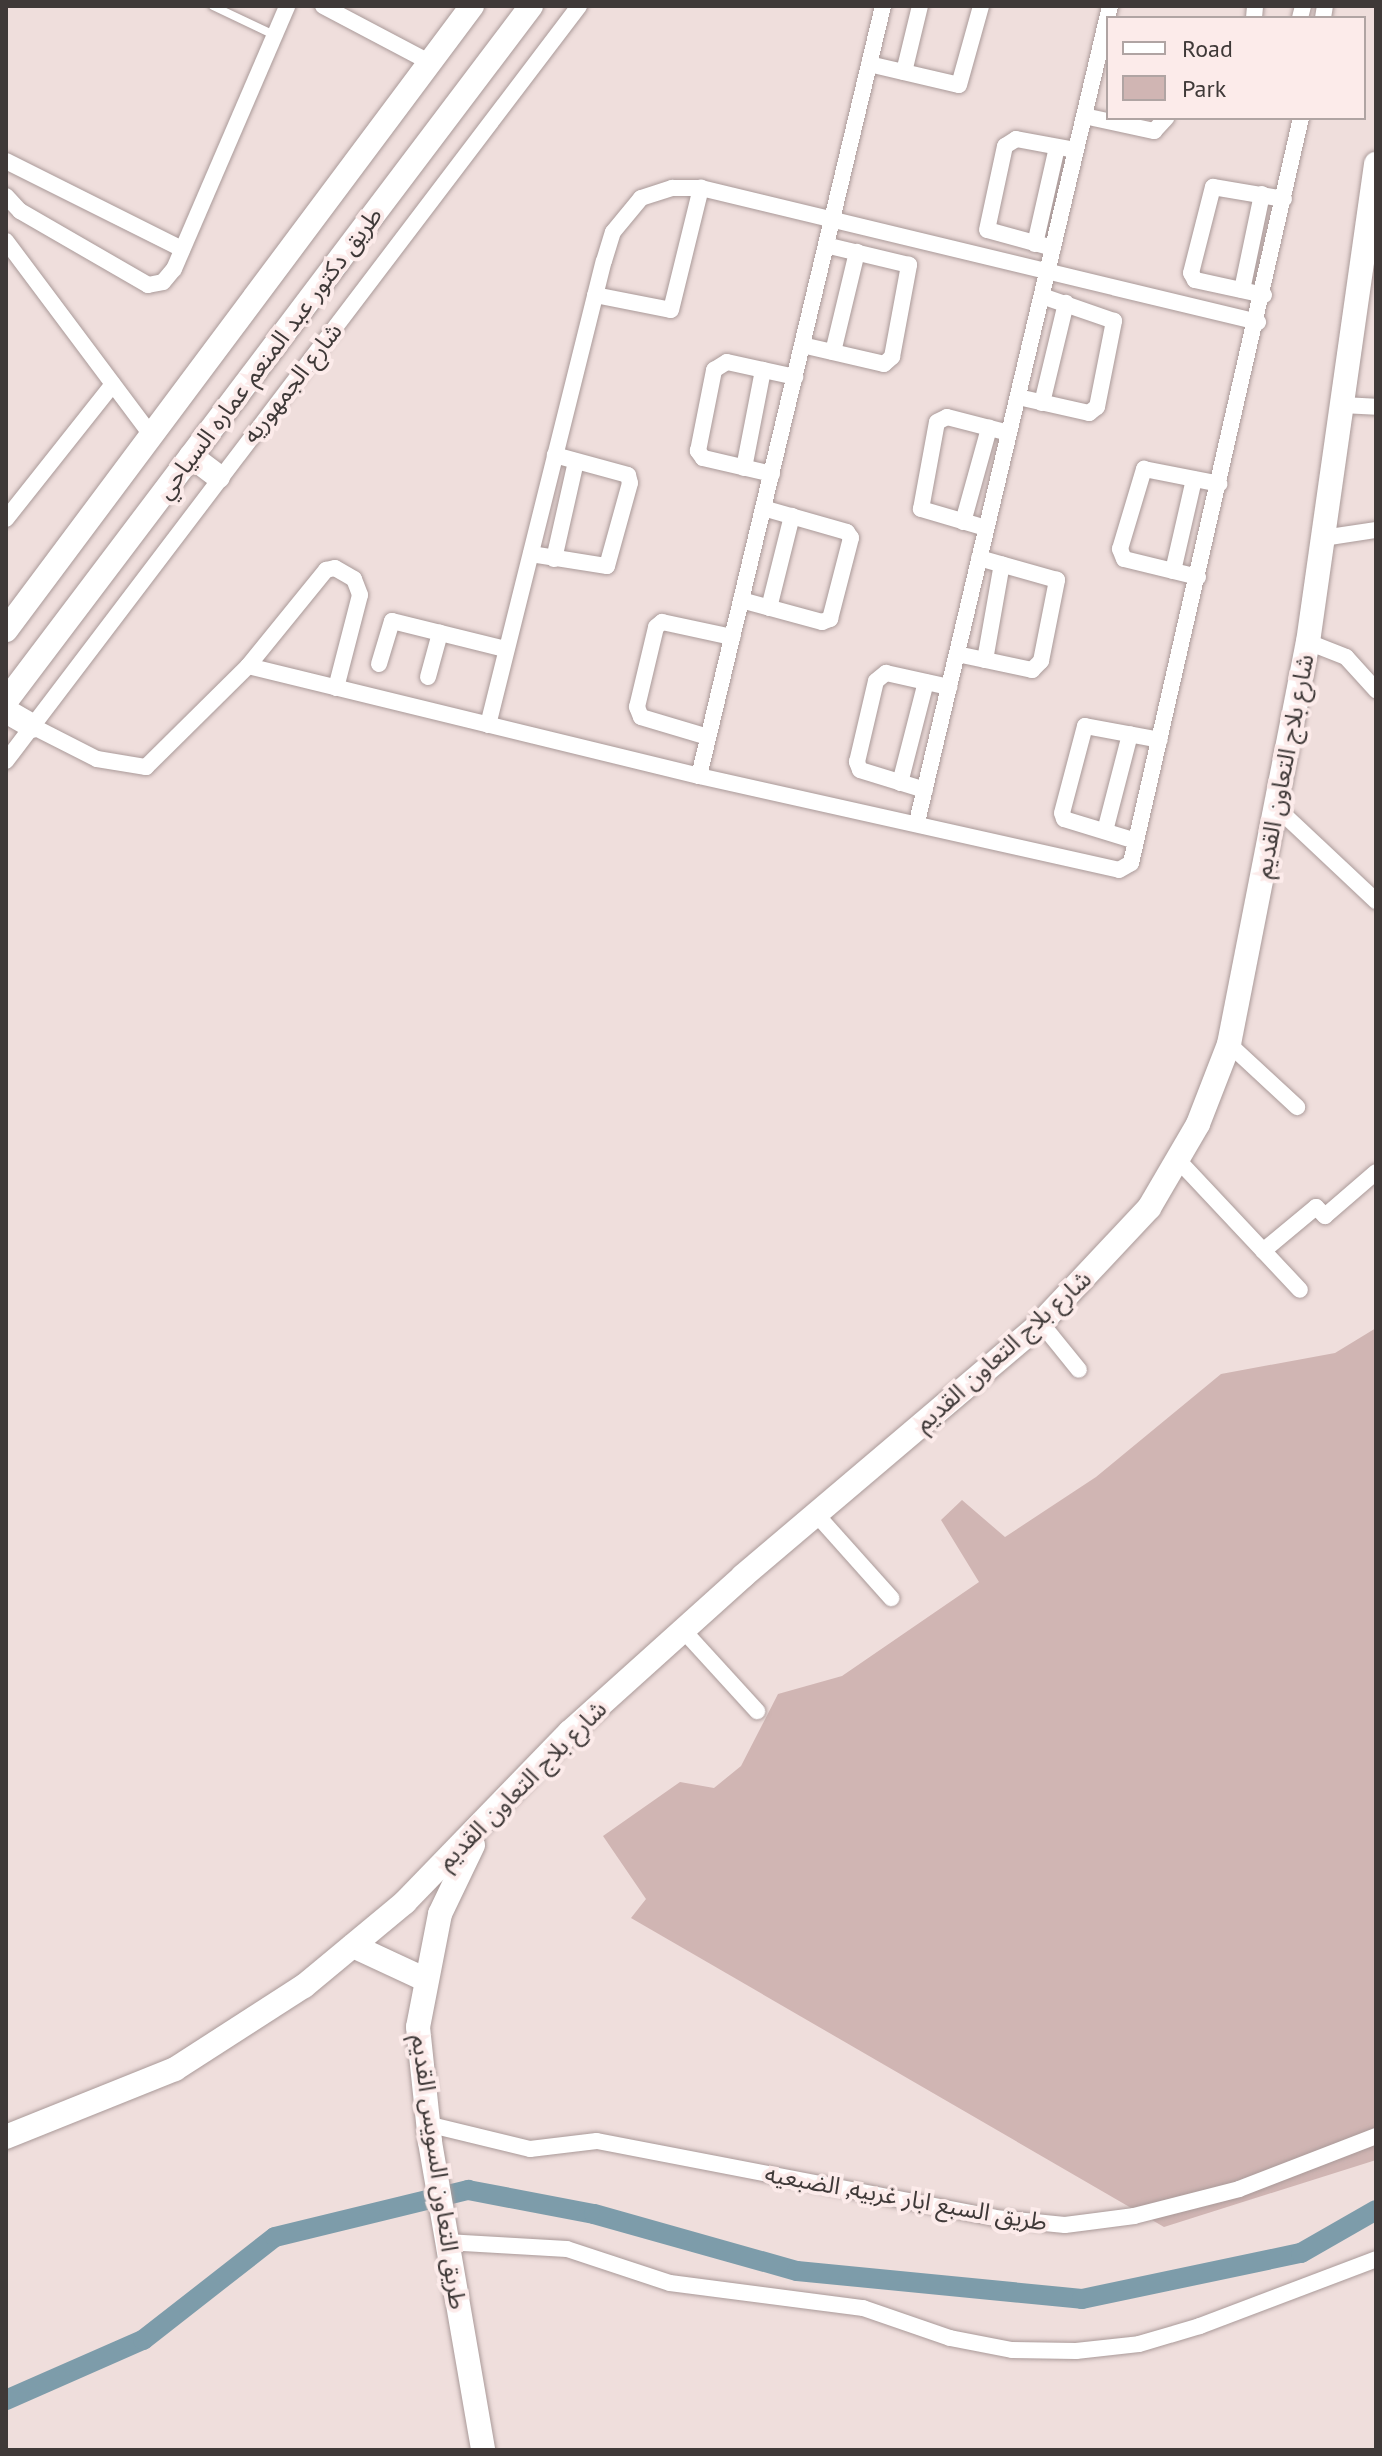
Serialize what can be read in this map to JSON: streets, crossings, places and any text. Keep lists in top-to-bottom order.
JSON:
{
  "streets": {
    "street": [
      "طريق دكتور عبد المنعم عماره السياحي",
      "شارع الجمهوريه",
      "شارع بلاج التعاون القديم",
      "طريق التعاون السويس القديم",
      "طريق السبع ابار غربيه, الضبعيه"
    ]
  },
  "crossings": [
    ["شارع بلاج التعاون القديم", "طريق التعاون السويس القديم"],
    ["طريق التعاون السويس القديم", "طريق السبع ابار غربيه, الضبعيه"]
  ],
  "legend": ["Road", "Park"]
}
